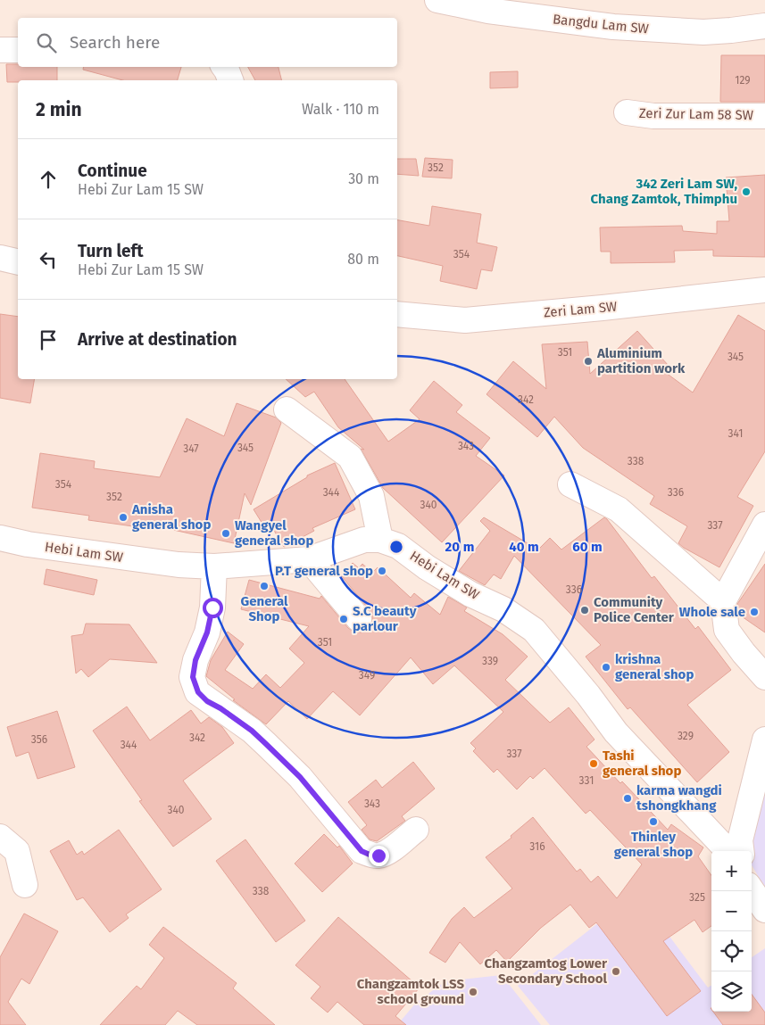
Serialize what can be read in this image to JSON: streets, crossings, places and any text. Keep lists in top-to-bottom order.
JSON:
{
  "streets": {
    "street": [
      "Bangdu Lam SW",
      "Zeri Zur Lam 58 SW",
      "Zeri Lam SW",
      "Hebi Lam SW"
    ]
  },
  "places": [
    "342 Zeri Lam SW, Chang Zamtok, Thimphu",
    "Aluminium partition work",
    "Anisha general shop",
    "Wangyel general shop",
    "P.T general shop",
    "General Shop",
    "Community Police Center",
    "Whole sale",
    "S.C beauty parlour",
    "krishna general shop",
    "Tashi general shop",
    "karma wangdi tshongkhang",
    "Thinley general shop",
    "Changzamtog Lower Secondary School",
    "Changzamtok LSS school ground"
  ],
  "house_numbers": [
    "129",
    "352",
    "354",
    "351",
    "345",
    "342",
    "341",
    "343",
    "345",
    "347",
    "338",
    "354",
    "344",
    "336",
    "352",
    "340",
    "337",
    "336",
    "351",
    "339",
    "349",
    "329",
    "342",
    "356",
    "344",
    "337",
    "331",
    "343",
    "340",
    "316",
    "338",
    "325"
  ],
  "page": {
    "search": "Search here",
    "heading": ["2 min", "Walk · 110 m"],
    "list": [
      ["Continue", "Hebi Zur Lam 15 SW", "30 m"],
      ["Turn left", "Hebi Zur Lam 15 SW", "80 m"],
      "Arrive at destination"
    ],
    "map_buttons": ["+", "−"]
  },
  "rings": ["20 m", "40 m", "60 m"]
}
